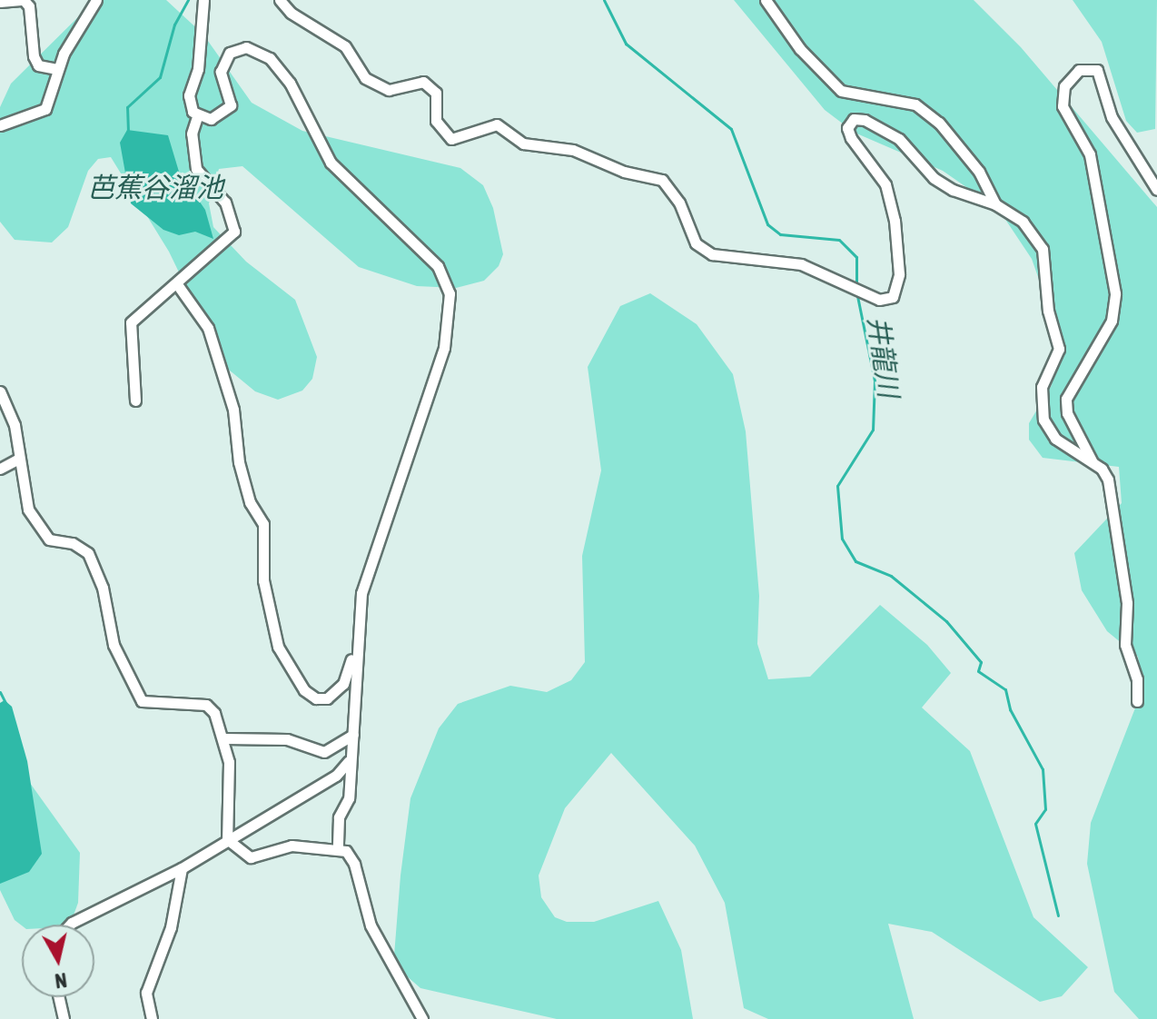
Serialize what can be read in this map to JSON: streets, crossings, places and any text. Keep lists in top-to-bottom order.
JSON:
{
  "water": ["芭蕉谷溜池", "井龍川"],
  "north": "bottom"
}
